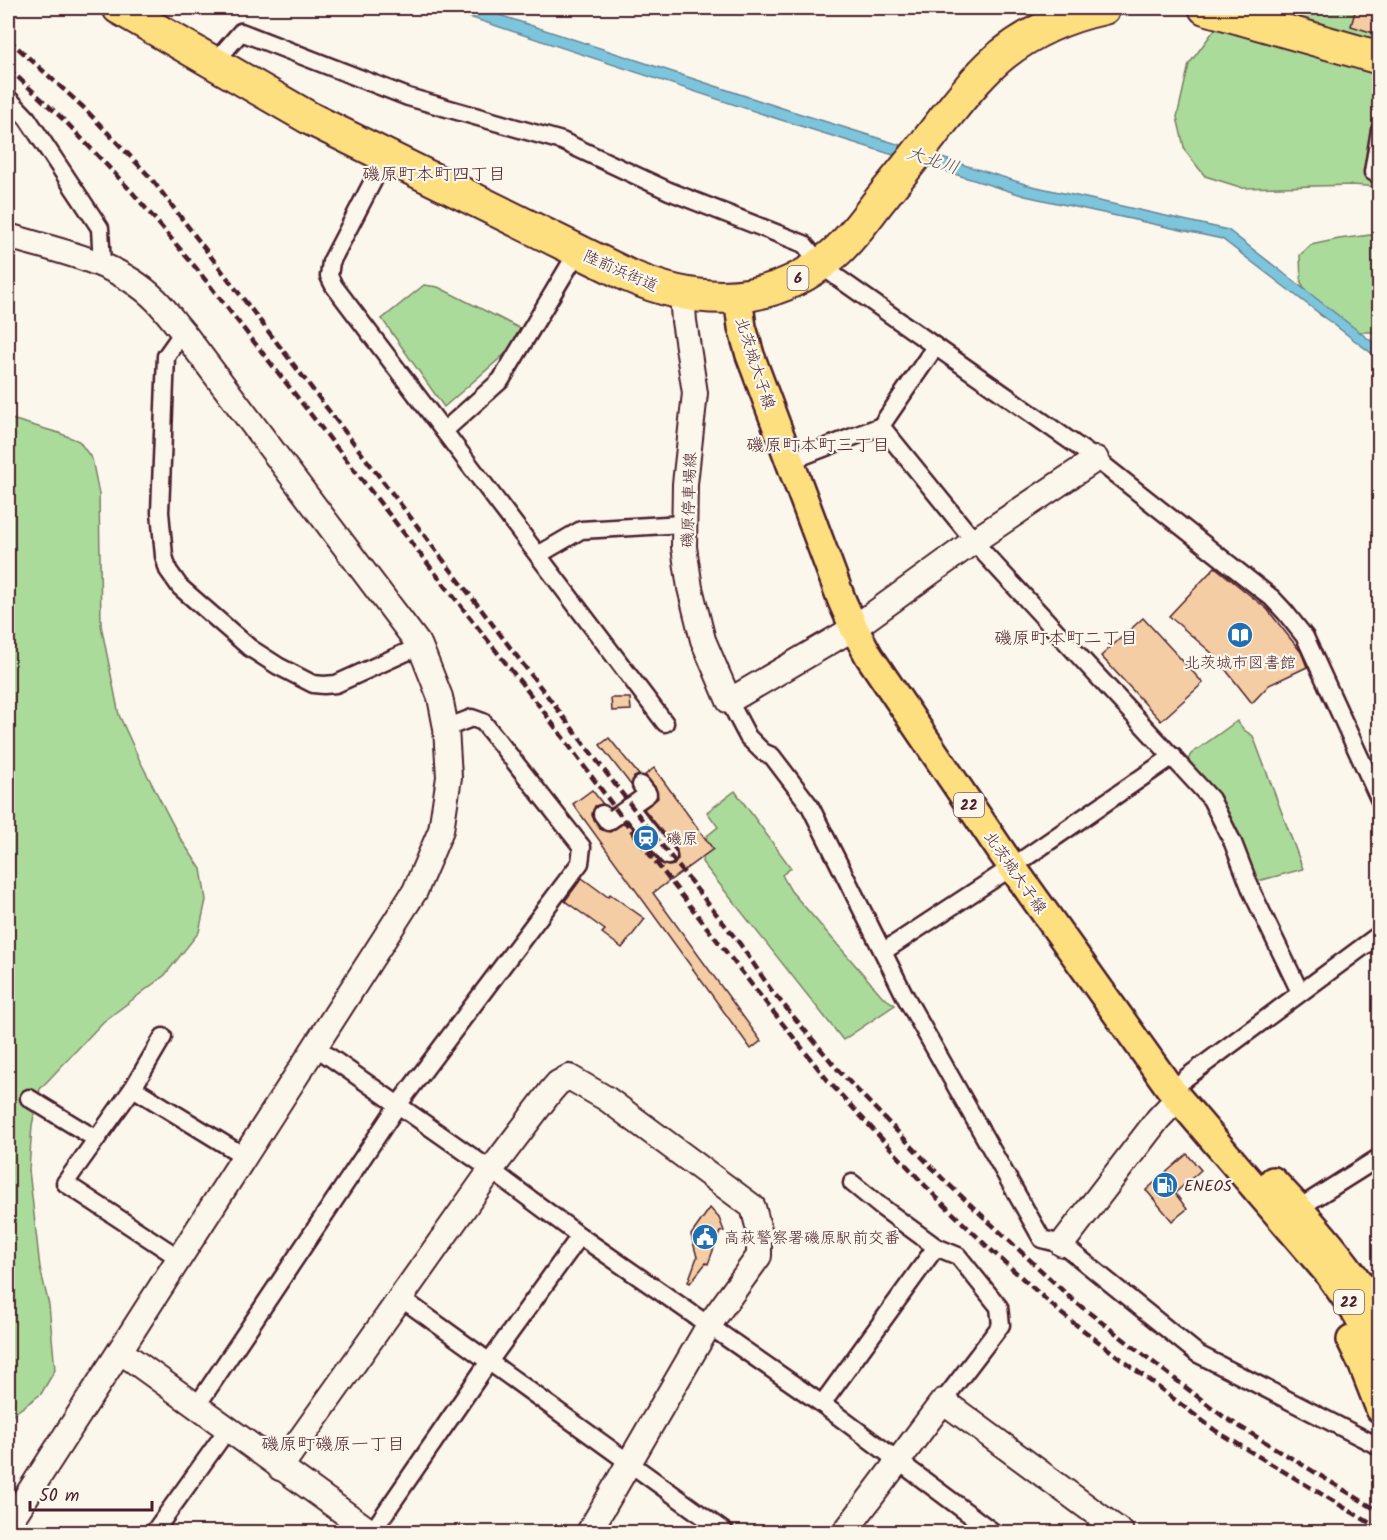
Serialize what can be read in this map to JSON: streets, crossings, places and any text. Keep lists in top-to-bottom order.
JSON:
{
  "streets": {
    "highway": ["陸前浜街道", "6"],
    "main road": ["北茨城大子線", "22"],
    "street": ["磯原停車場線"]
  },
  "crossings": [
    ["陸前浜街道", "北茨城大子線"],
    ["陸前浜街道", "磯原停車場線"]
  ],
  "districts": [
    "磯原町本町四丁目",
    "磯原町本町三丁目",
    "磯原町本町二丁目",
    "磯原町磯原一丁目"
  ],
  "water": ["大北川"],
  "places": {
    "library": ["北茨城市図書館"],
    "station": ["磯原"],
    "fuel station": ["ENEOS"],
    "public building": ["高萩警察署磯原駅前交番"]
  },
  "scale_bar": "50 m"
}
